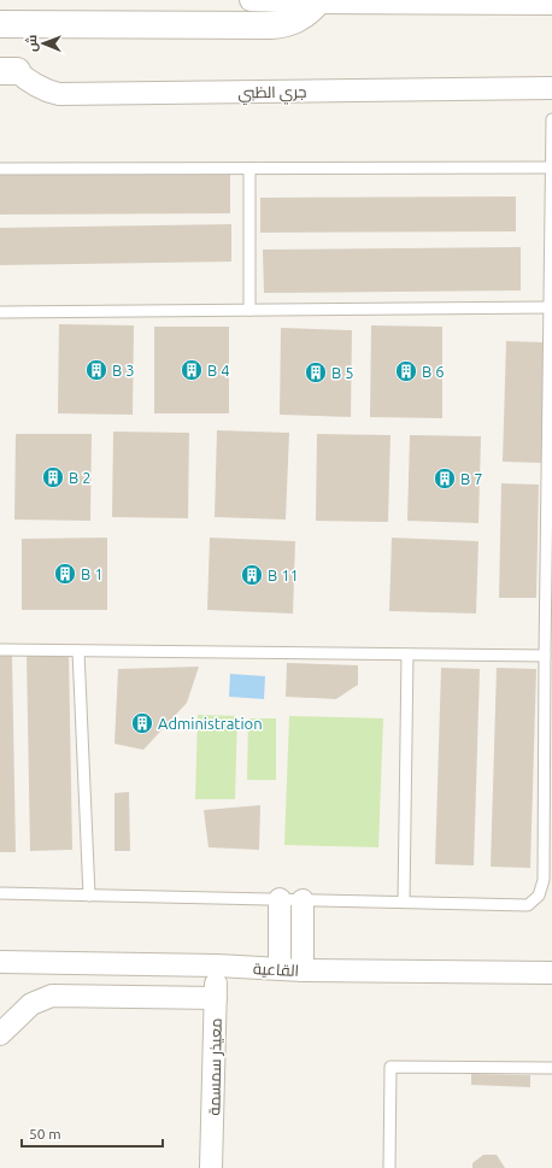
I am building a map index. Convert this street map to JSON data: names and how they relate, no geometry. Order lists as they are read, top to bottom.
{
  "streets": {
    "street": ["جري الظبي", "القاعية", "معيذر سمسمة"]
  },
  "crossings": [
    ["القاعية", "معيذر سمسمة"]
  ],
  "places": {
    "building": [
      "B 3",
      "B 4",
      "B 6",
      "B 5",
      "B 2",
      "B 7",
      "B 1",
      "B 11",
      "Administration"
    ]
  },
  "scale_bar": "50 m",
  "north": "left"
}
